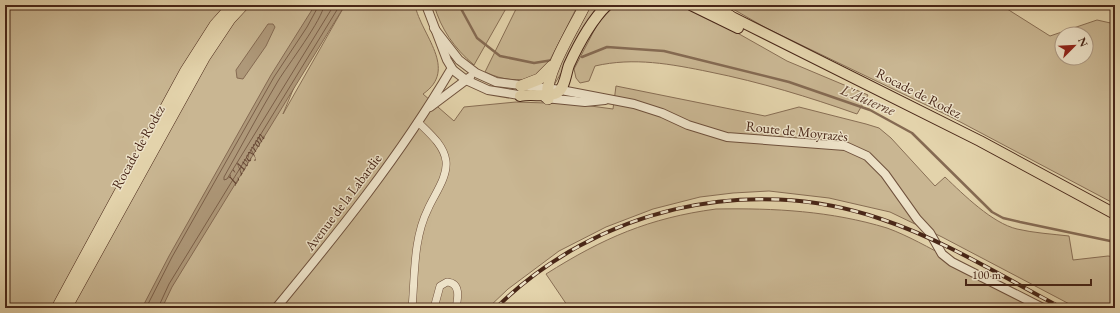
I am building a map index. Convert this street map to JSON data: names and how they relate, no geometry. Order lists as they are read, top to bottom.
{
  "streets": {
    "highway": ["Rocade de Rodez"],
    "street": ["Route de Moyrazès", "Avenue de la Labardie"]
  },
  "water": ["L'Auterne", "L'Aveyron"],
  "scale_bar": "100 m",
  "north": "top right"
}
